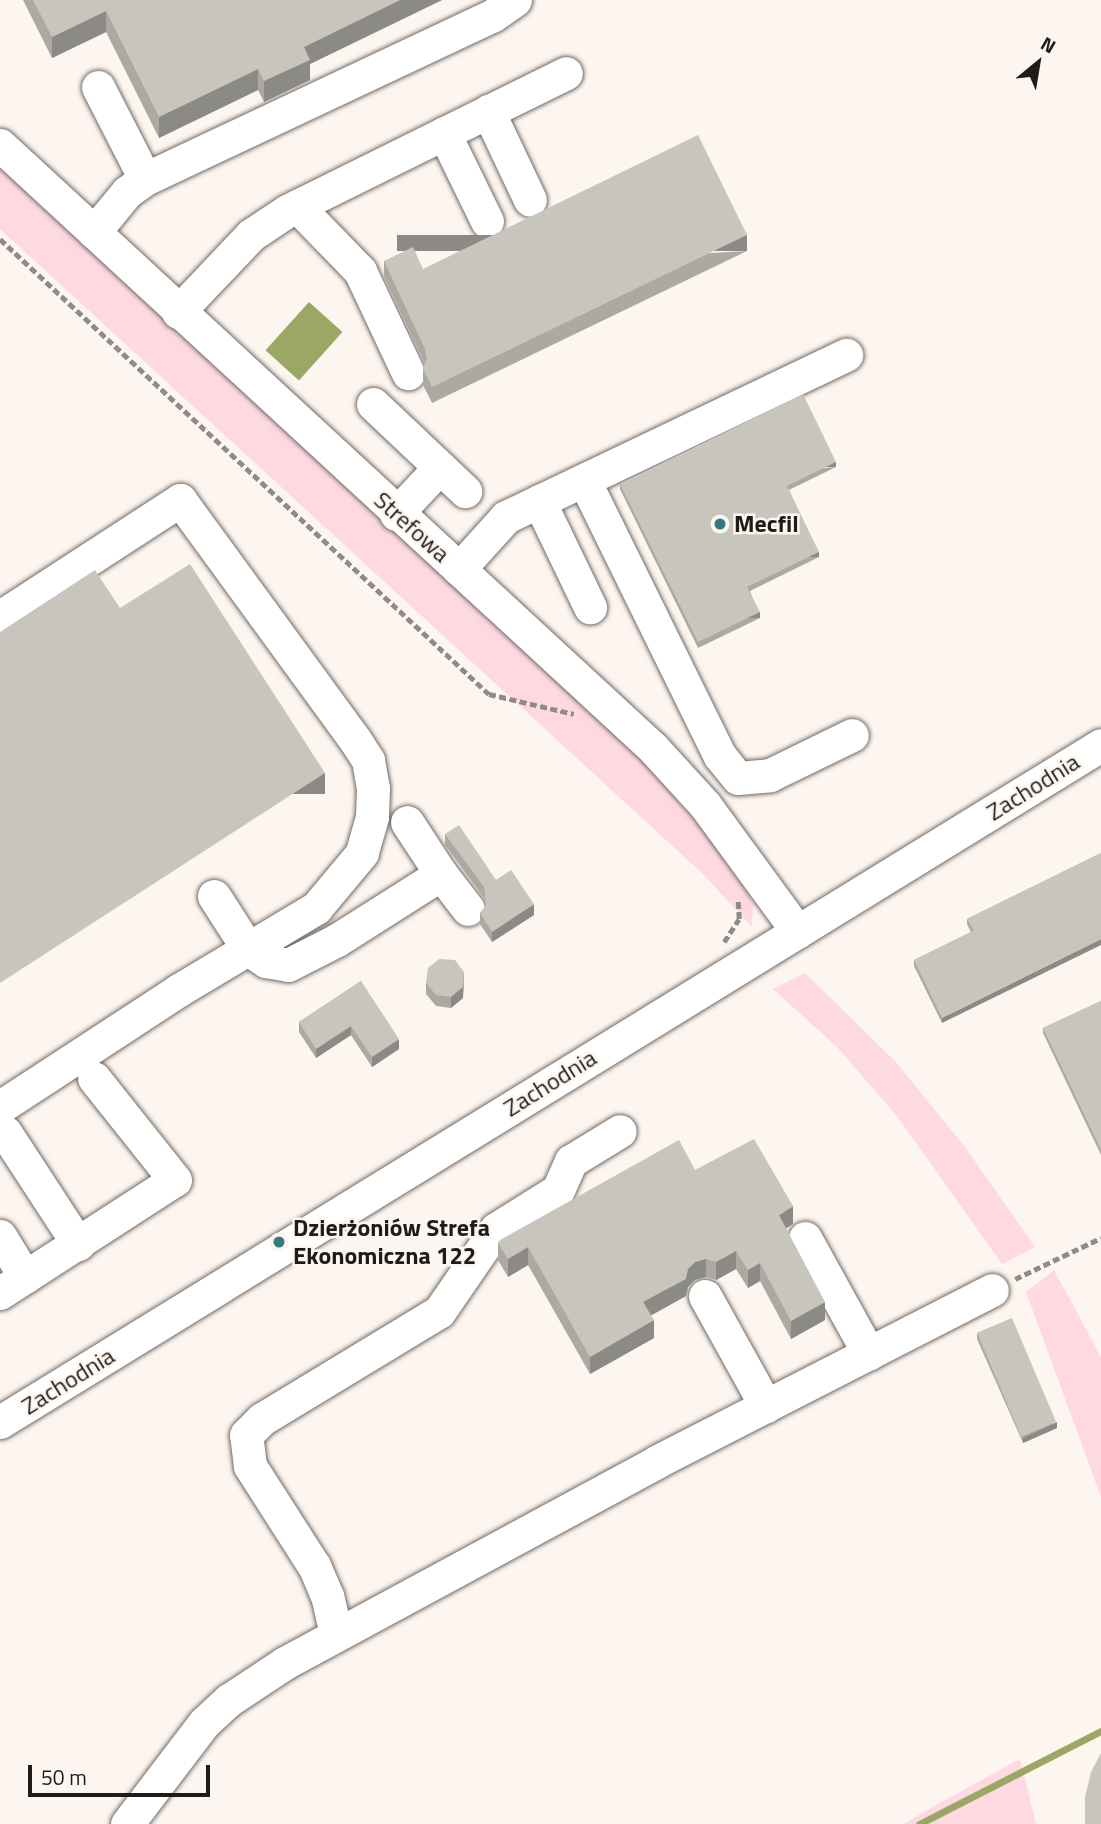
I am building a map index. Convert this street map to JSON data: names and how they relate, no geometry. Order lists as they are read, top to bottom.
{
  "streets": {
    "street": ["Strefowa", "Zachodnia"]
  },
  "crossings": [
    ["Strefowa", "Zachodnia"]
  ],
  "places": ["Mecfil", "Dzierżoniów Strefa Ekonomiczna 122"],
  "scale_bar": "50 m",
  "north": "top right"
}
